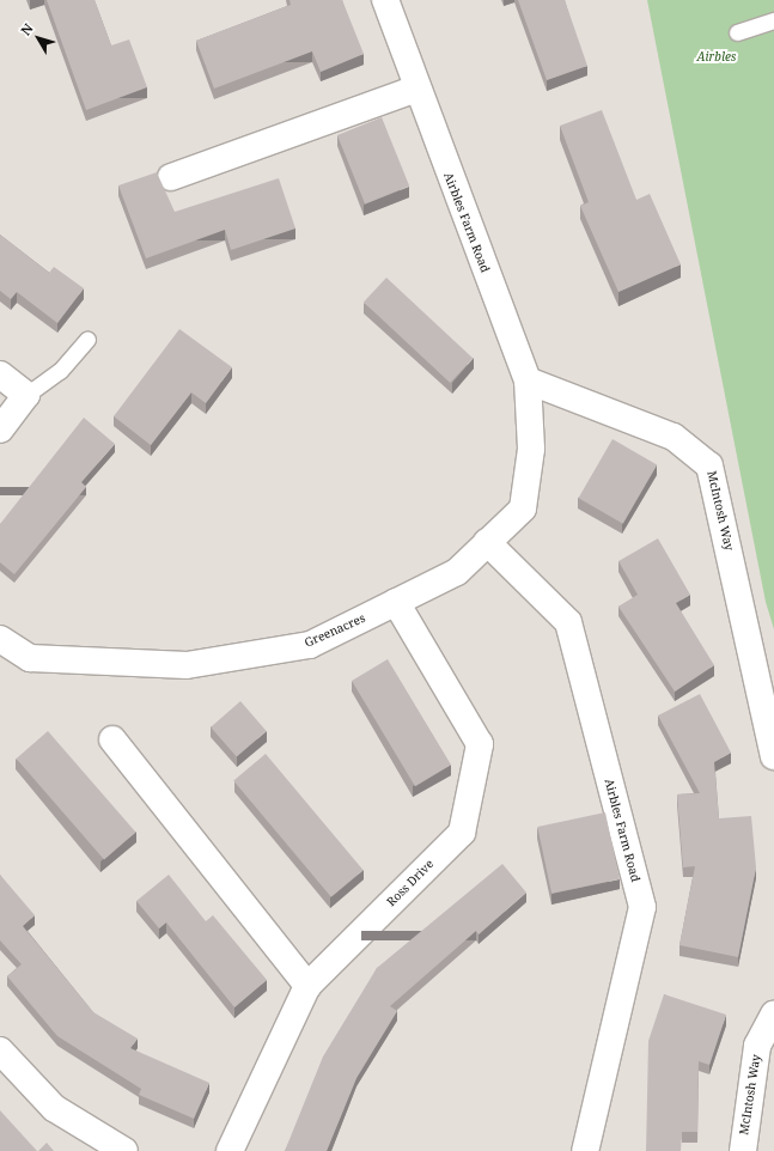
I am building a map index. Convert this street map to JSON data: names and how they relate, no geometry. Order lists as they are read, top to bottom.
{
  "streets": {
    "street": [
      "Airbles Farm Road",
      "McIntosh Way",
      "Greenacres",
      "Ross Drive"
    ]
  },
  "crossings": [
    ["Airbles Farm Road", "McIntosh Way"],
    ["Airbles Farm Road", "Greenacres"],
    ["Greenacres", "Ross Drive"]
  ],
  "parks": ["Airbles"],
  "north": "top left"
}
